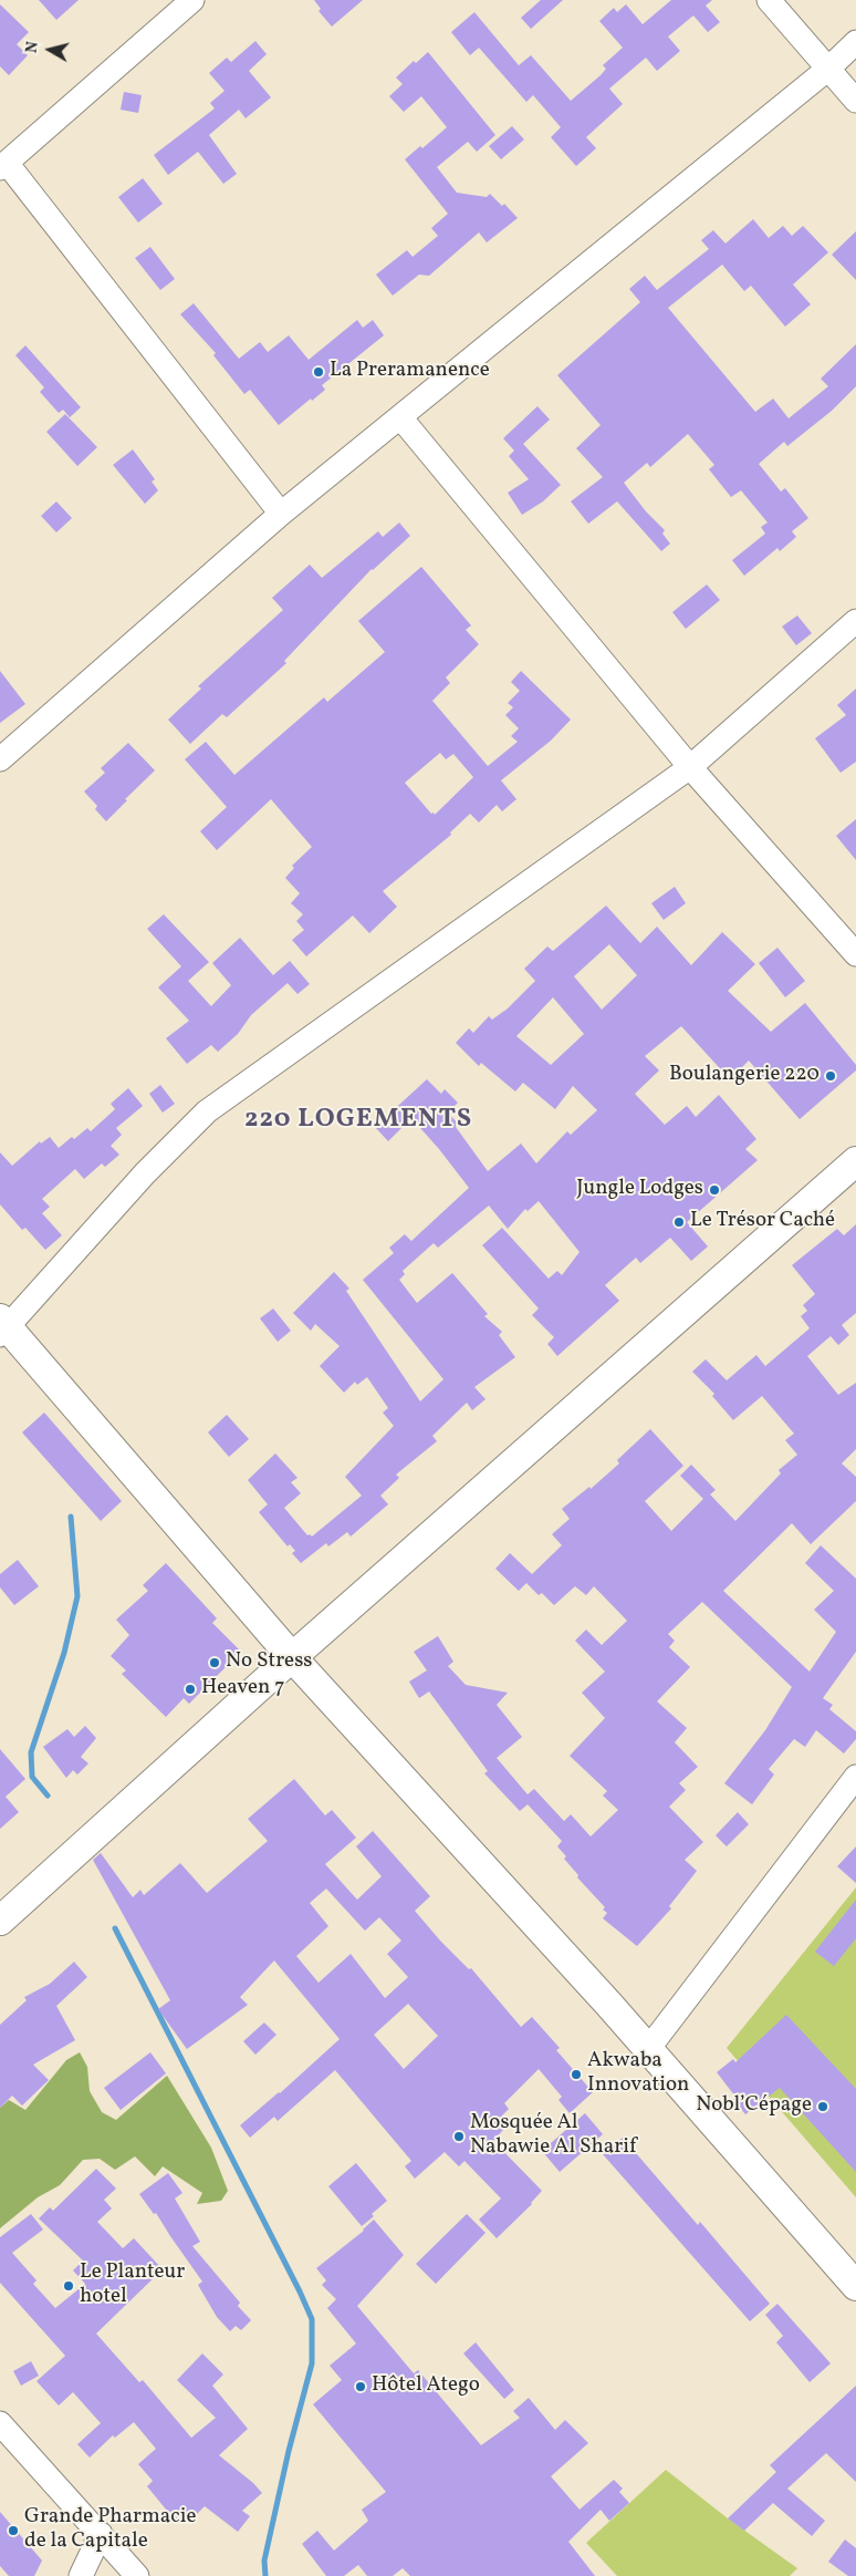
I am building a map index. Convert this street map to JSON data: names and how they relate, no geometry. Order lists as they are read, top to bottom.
{
  "districts": ["220 LOGEMENTS"],
  "places": [
    "La Preramanence",
    "Boulangerie 220",
    "Jungle Lodges",
    "Le Trésor Caché",
    "No Stress",
    "Heaven 7",
    "Akwaba Innovation",
    "Nobl’Cépage",
    "Mosquée Al Nabawie Al Sharif",
    "Le Planteur hotel",
    "Hôtel Atego",
    "Grande Pharmacie de la Capitale"
  ],
  "north": "left"
}
